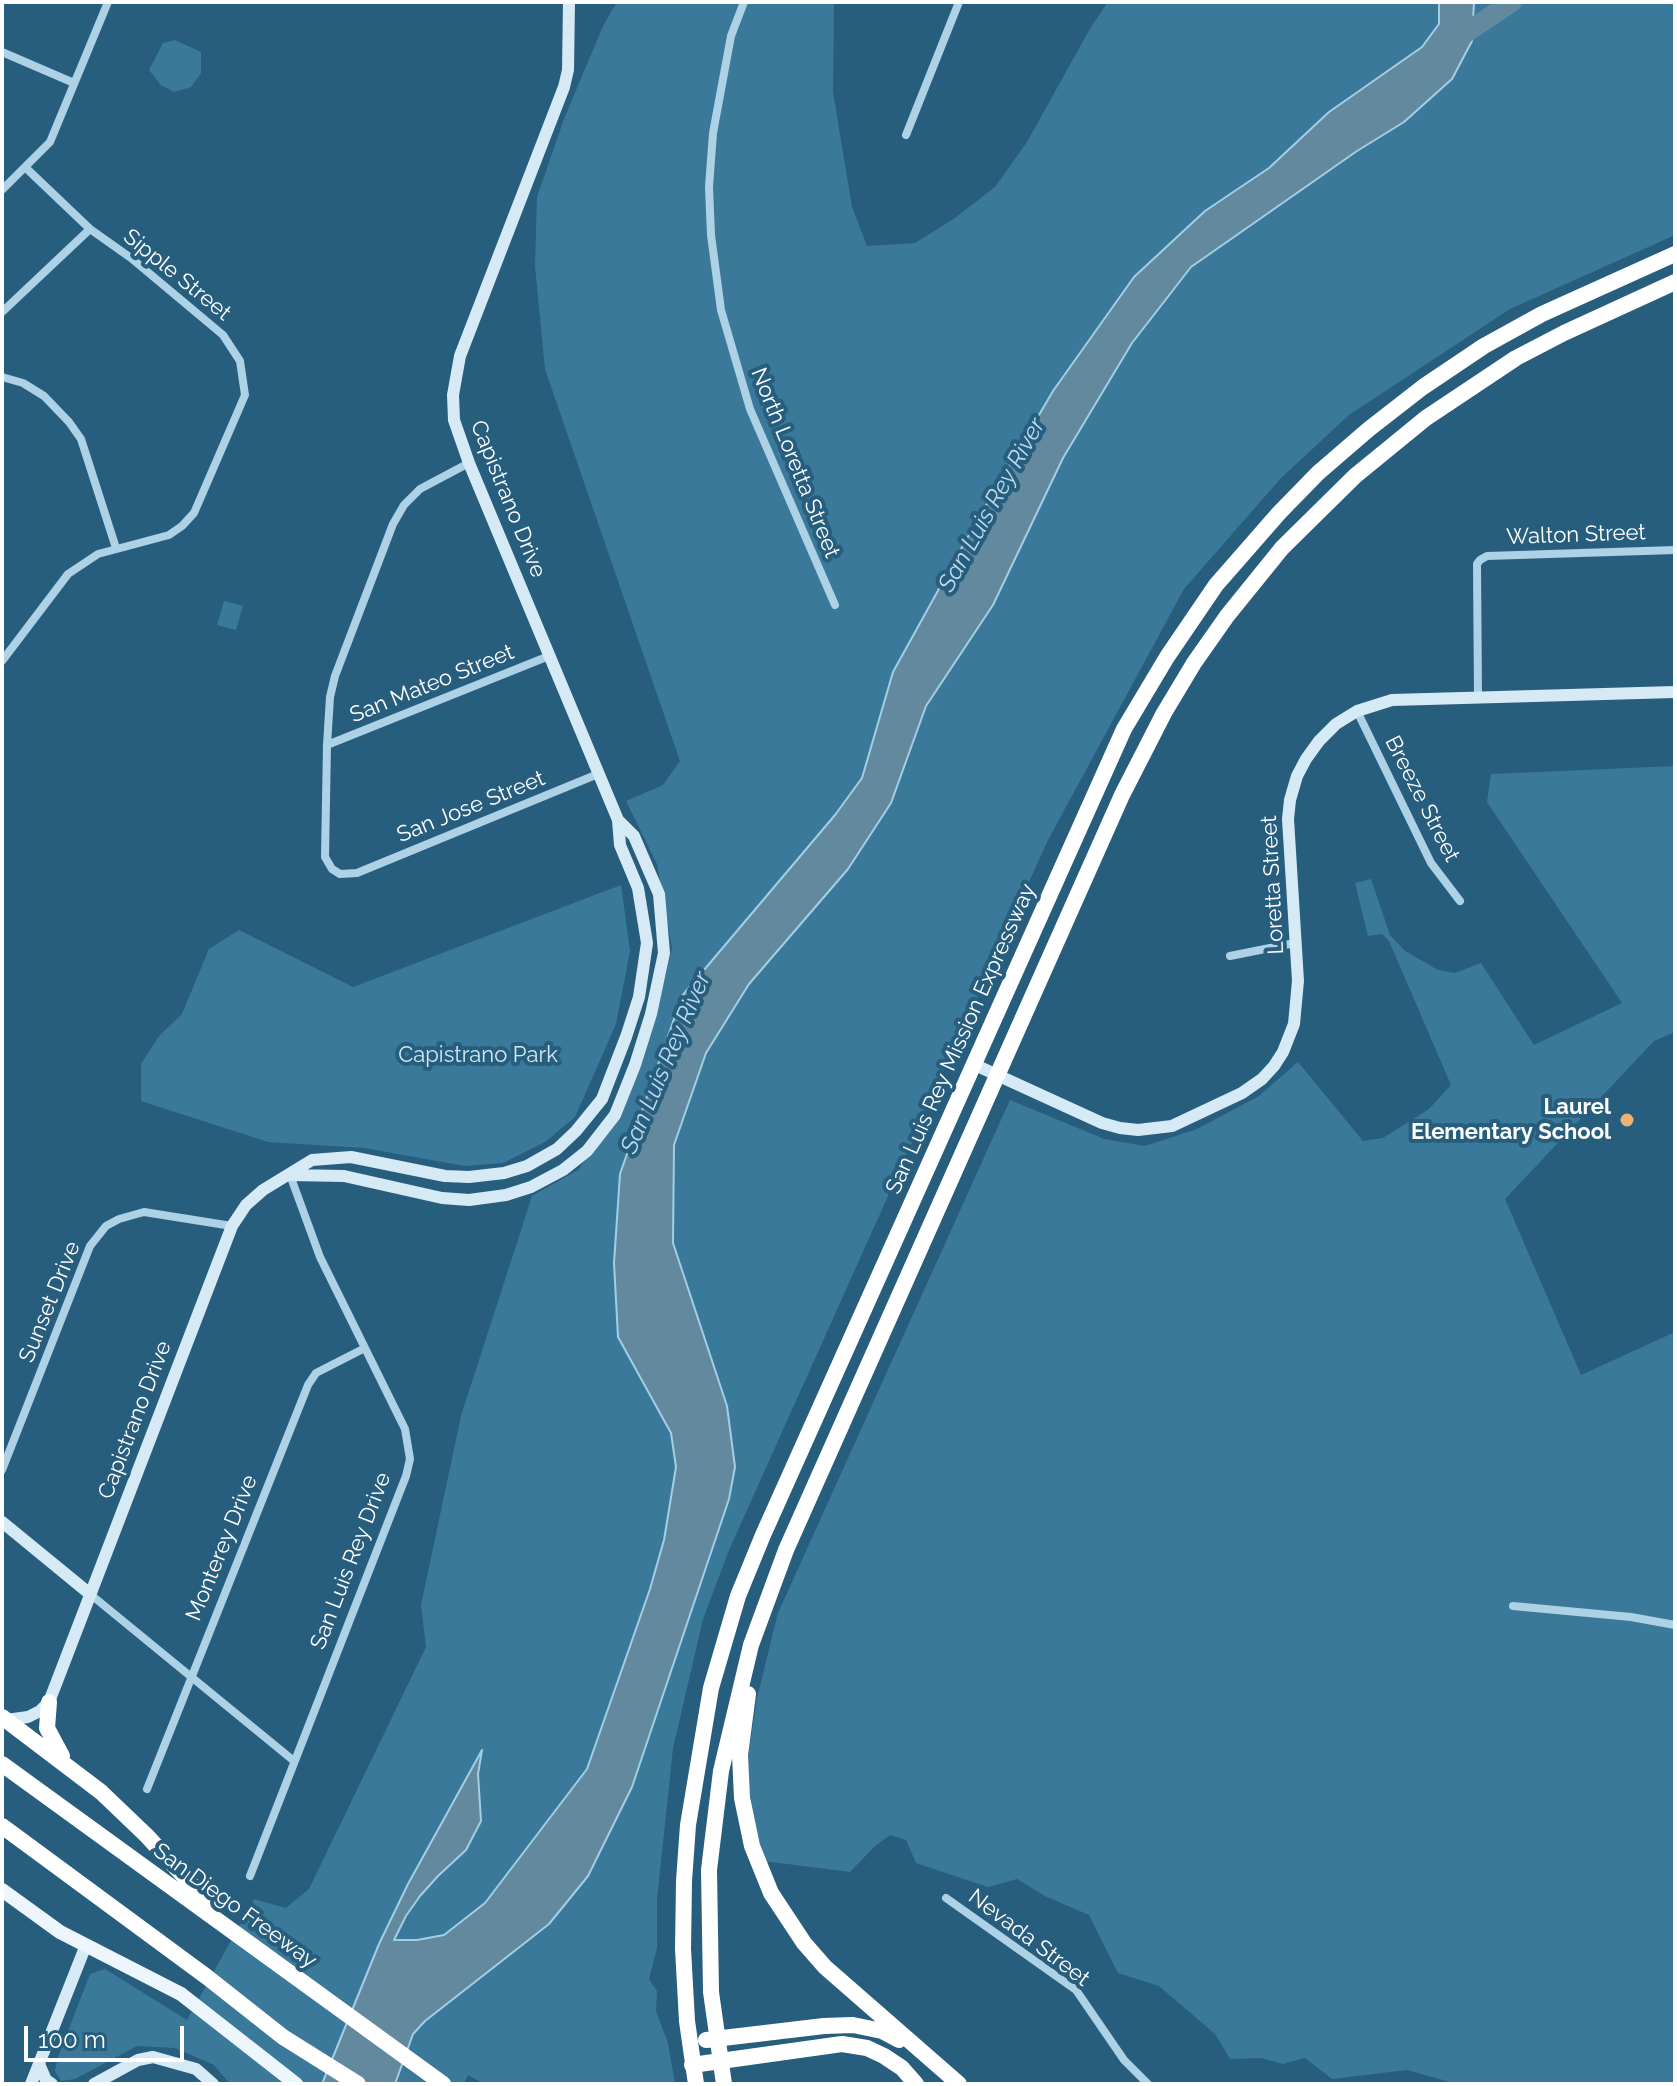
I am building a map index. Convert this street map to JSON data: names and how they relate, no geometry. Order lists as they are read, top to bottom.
{
  "streets": {
    "highway": ["San Luis Rey Mission Expressway", "San Diego Freeway"],
    "street": [
      "Sipple Street",
      "North Loretta Street",
      "Capistrano Drive",
      "Walton Street",
      "San Mateo Street",
      "Breeze Street",
      "San Jose Street",
      "Loretta Street",
      "Sunset Drive",
      "Monterey Drive",
      "San Luis Rey Drive",
      "Nevada Street"
    ]
  },
  "crossings": [
    ["Capistrano Drive", "San Mateo Street"],
    ["Capistrano Drive", "San Jose Street"],
    ["Capistrano Drive", "Sunset Drive"],
    ["Capistrano Drive", "San Luis Rey Drive"],
    ["Walton Street", "Loretta Street"],
    ["San Mateo Street", "San Jose Street"],
    ["Breeze Street", "Loretta Street"],
    ["Loretta Street", "San Luis Rey Mission Expressway"],
    ["Monterey Drive", "San Luis Rey Drive"]
  ],
  "water": ["San Luis Rey River"],
  "parks": ["Capistrano Park"],
  "places": ["Laurel Elementary School"],
  "scale_bar": "100 m"
}
